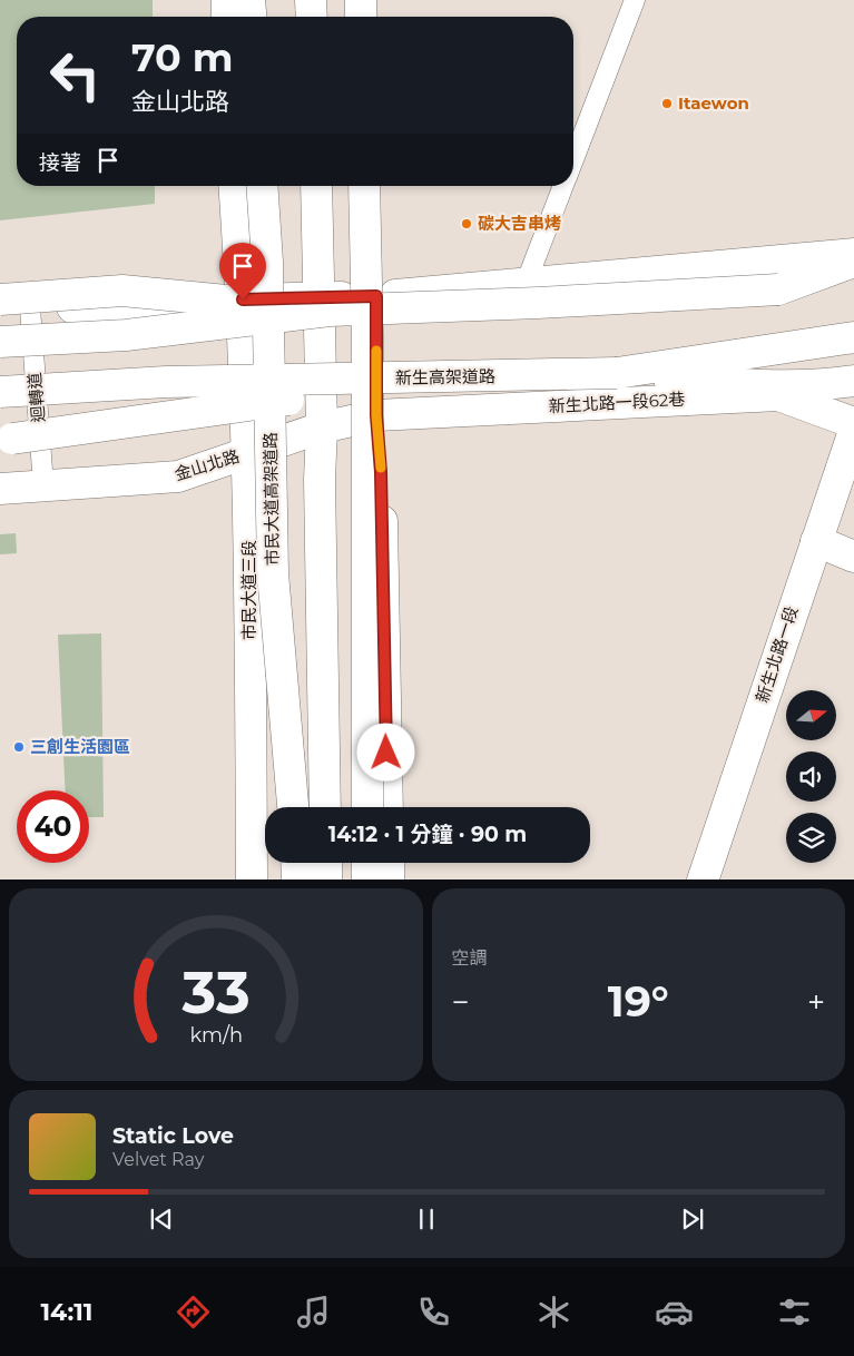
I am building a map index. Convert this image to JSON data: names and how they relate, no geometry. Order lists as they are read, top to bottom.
{
  "streets": {
    "main road": [
      "新生高架道路",
      "新生北路一段62巷",
      "金山北路",
      "市民大道高架道路",
      "市民大道三段",
      "新生北路一段"
    ],
    "lane": ["迴轉道"]
  },
  "crossings": [
    ["迴轉道", "金山北路"],
    ["新生北路一段62巷", "金山北路"],
    ["金山北路", "市民大道三段"]
  ],
  "places": ["Itaewon", "碳大吉串烤", "三創生活園區"],
  "north": "right",
  "page": {
    "turn": ["70 m", "金山北路"],
    "then": "接著",
    "limit": "40",
    "trip": "14:12 · 1 分鐘 · 90 m",
    "tile": "空調",
    "heat": ["−", "19°", "+"],
    "song": ["Static Love", "Velvet Ray"],
    "tabs": "14:11",
    "gauge": ["33", "km/h"]
  }
}
